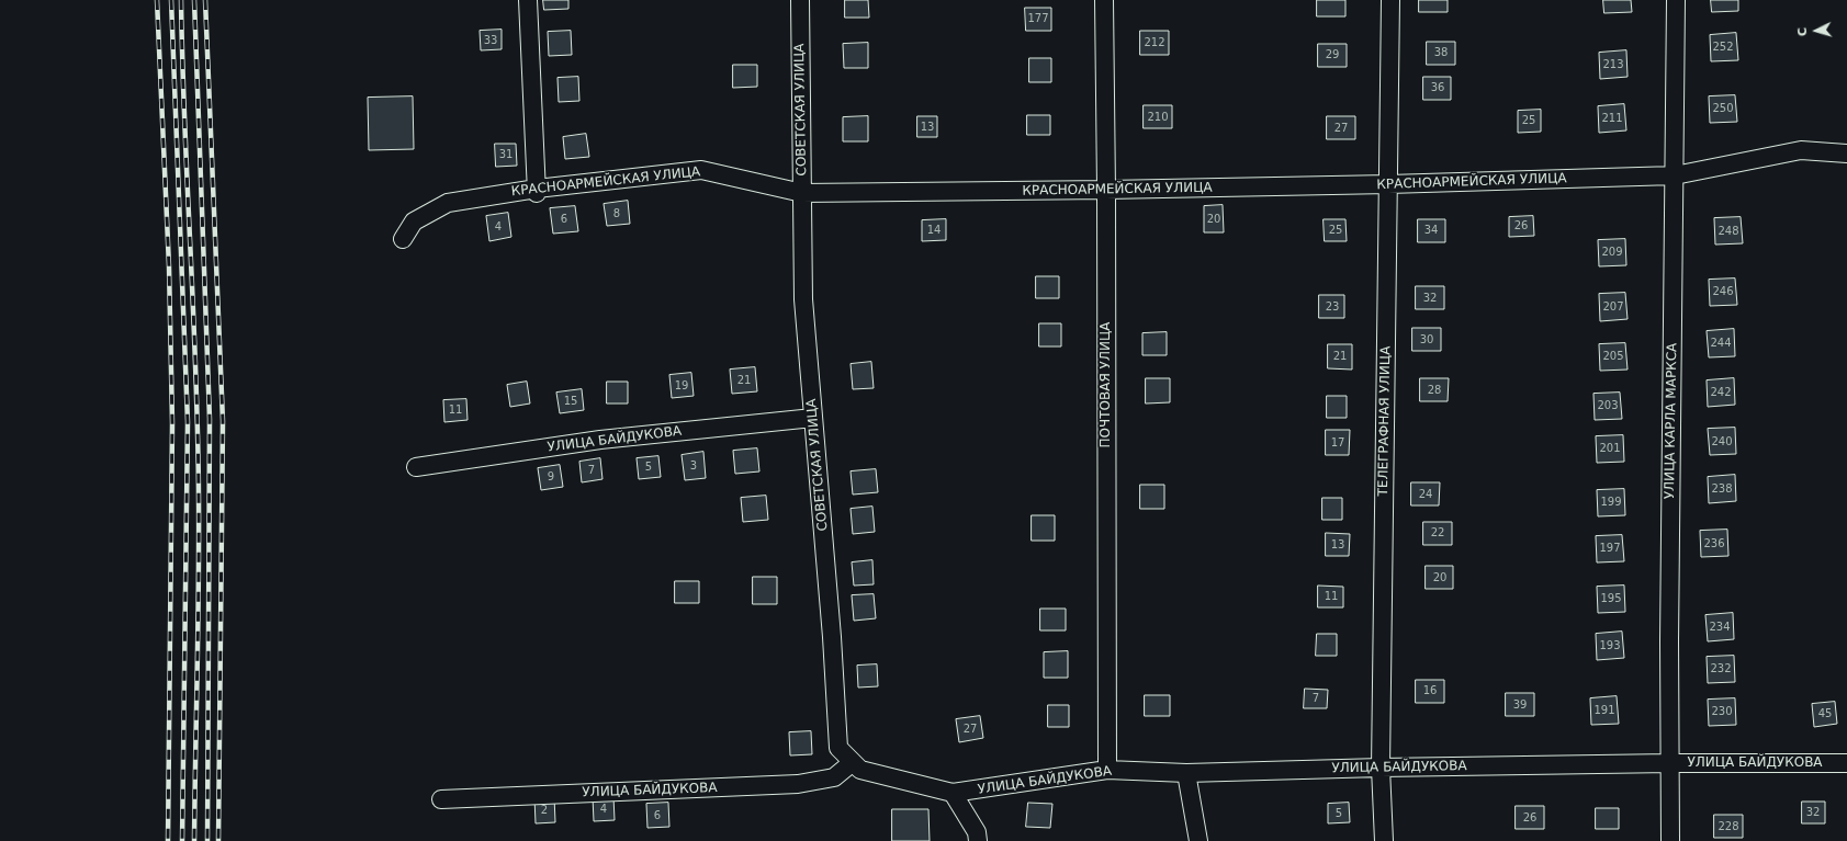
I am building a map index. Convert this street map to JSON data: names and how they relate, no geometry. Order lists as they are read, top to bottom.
{
  "streets": {
    "street": [
      "СОВЕТСКАЯ УЛИЦА",
      "КРАСНОАРМЕЙСКАЯ УЛИЦА",
      "ПОЧТОВАЯ УЛИЦА",
      "ТЕЛЕГРАФНАЯ УЛИЦА",
      "УЛИЦА КАРЛА МАРКСА",
      "УЛИЦА БАЙДУКОВА"
    ]
  },
  "crossings": [
    ["СОВЕТСКАЯ УЛИЦА", "КРАСНОАРМЕЙСКАЯ УЛИЦА"],
    ["СОВЕТСКАЯ УЛИЦА", "УЛИЦА БАЙДУКОВА"],
    ["КРАСНОАРМЕЙСКАЯ УЛИЦА", "ПОЧТОВАЯ УЛИЦА"],
    ["КРАСНОАРМЕЙСКАЯ УЛИЦА", "ТЕЛЕГРАФНАЯ УЛИЦА"],
    ["КРАСНОАРМЕЙСКАЯ УЛИЦА", "УЛИЦА КАРЛА МАРКСА"],
    ["ПОЧТОВАЯ УЛИЦА", "УЛИЦА БАЙДУКОВА"],
    ["ТЕЛЕГРАФНАЯ УЛИЦА", "УЛИЦА БАЙДУКОВА"],
    ["УЛИЦА КАРЛА МАРКСА", "УЛИЦА БАЙДУКОВА"]
  ],
  "house_numbers": [
    "177",
    "33",
    "212",
    "252",
    "38",
    "29",
    "213",
    "36",
    "250",
    "210",
    "211",
    "25",
    "13",
    "27",
    "31",
    "8",
    "6",
    "20",
    "26",
    "4",
    "14",
    "25",
    "34",
    "248",
    "209",
    "246",
    "32",
    "23",
    "207",
    "30",
    "244",
    "21",
    "205",
    "21",
    "19",
    "28",
    "242",
    "15",
    "203",
    "11",
    "240",
    "17",
    "201",
    "3",
    "5",
    "7",
    "9",
    "238",
    "24",
    "199",
    "22",
    "236",
    "13",
    "197",
    "20",
    "11",
    "195",
    "234",
    "193",
    "232",
    "16",
    "7",
    "39",
    "191",
    "230",
    "45",
    "27",
    "4",
    "2",
    "32",
    "5",
    "6",
    "26",
    "228"
  ],
  "north": "left"
}
